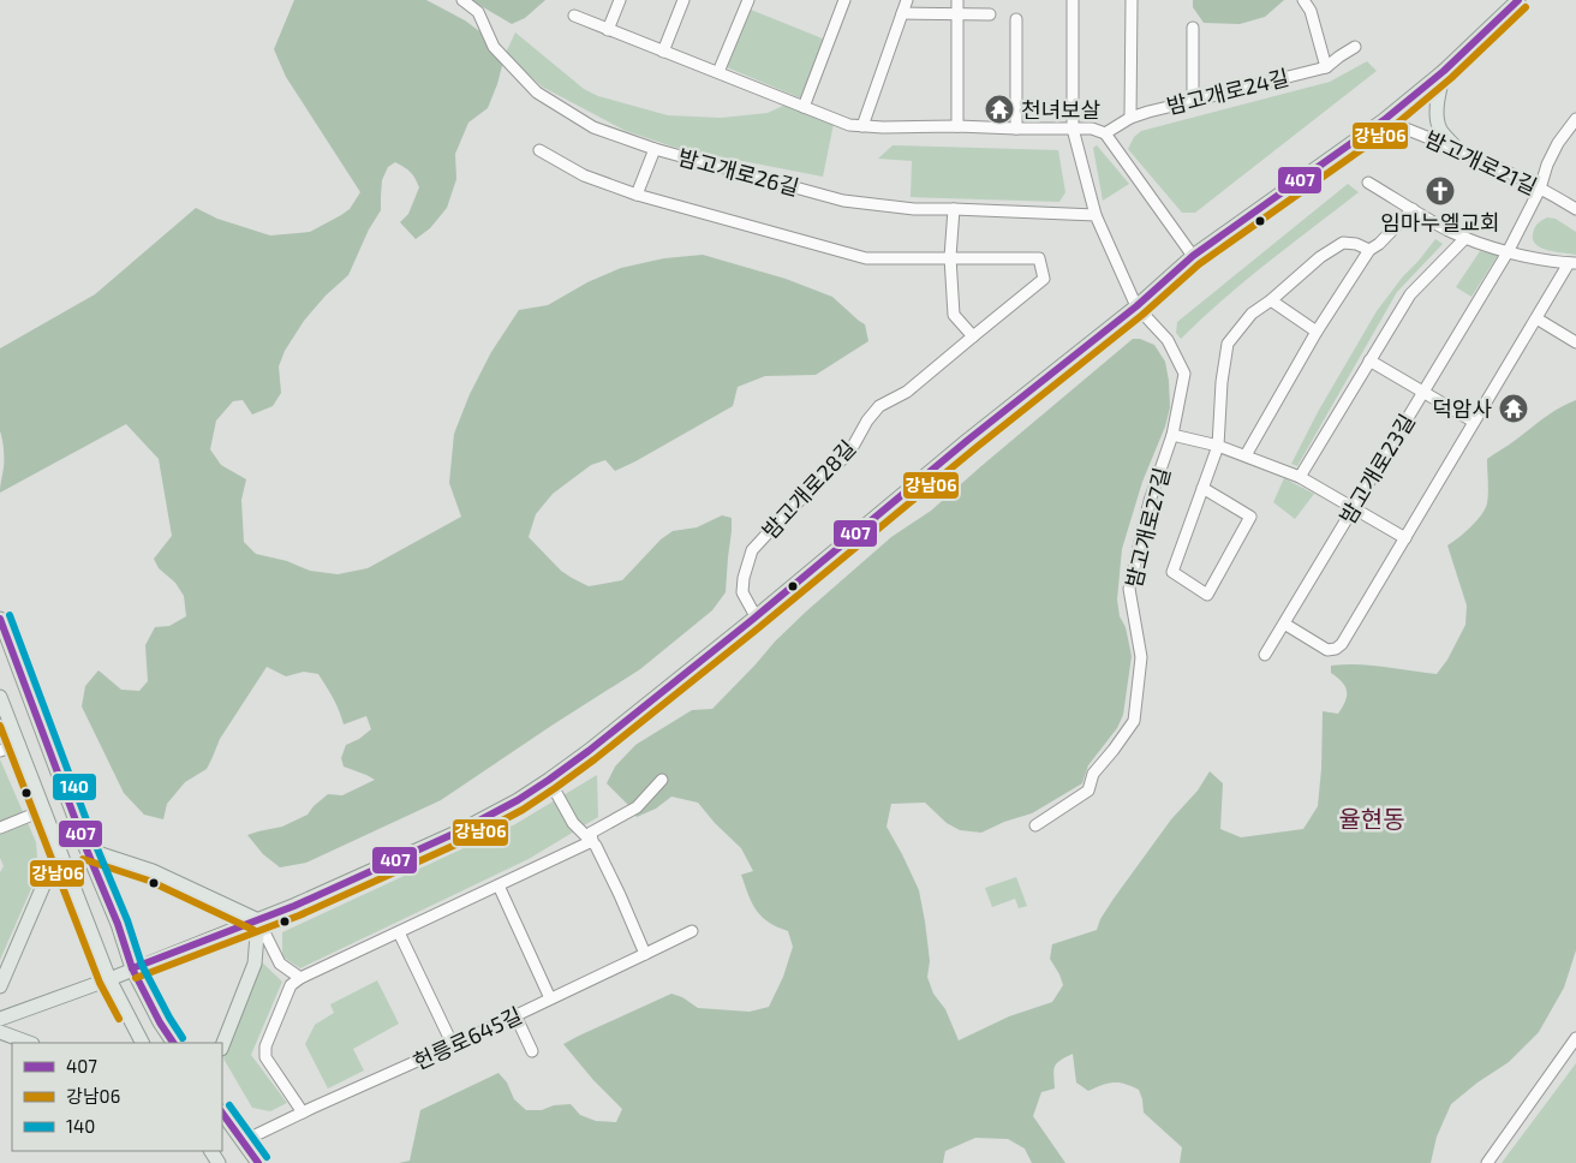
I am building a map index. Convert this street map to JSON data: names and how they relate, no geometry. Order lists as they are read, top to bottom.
{
  "streets": {
    "street": [
      "밤고개로24길",
      "밤고개로21길",
      "밤고개로26길",
      "밤고개로23길",
      "밤고개로28길",
      "밤고개로27길",
      "헌릉로645길"
    ]
  },
  "crossings": [
    ["밤고개로21길", "밤고개로23길"]
  ],
  "districts": ["율현동"],
  "places": {
    "temple": ["천녀보살", "덕암사"],
    "church": ["임마누엘교회"]
  },
  "lines": ["transit line 407", "transit line 강남06", "transit line 140"],
  "legend": ["407", "강남06", "140"]
}
